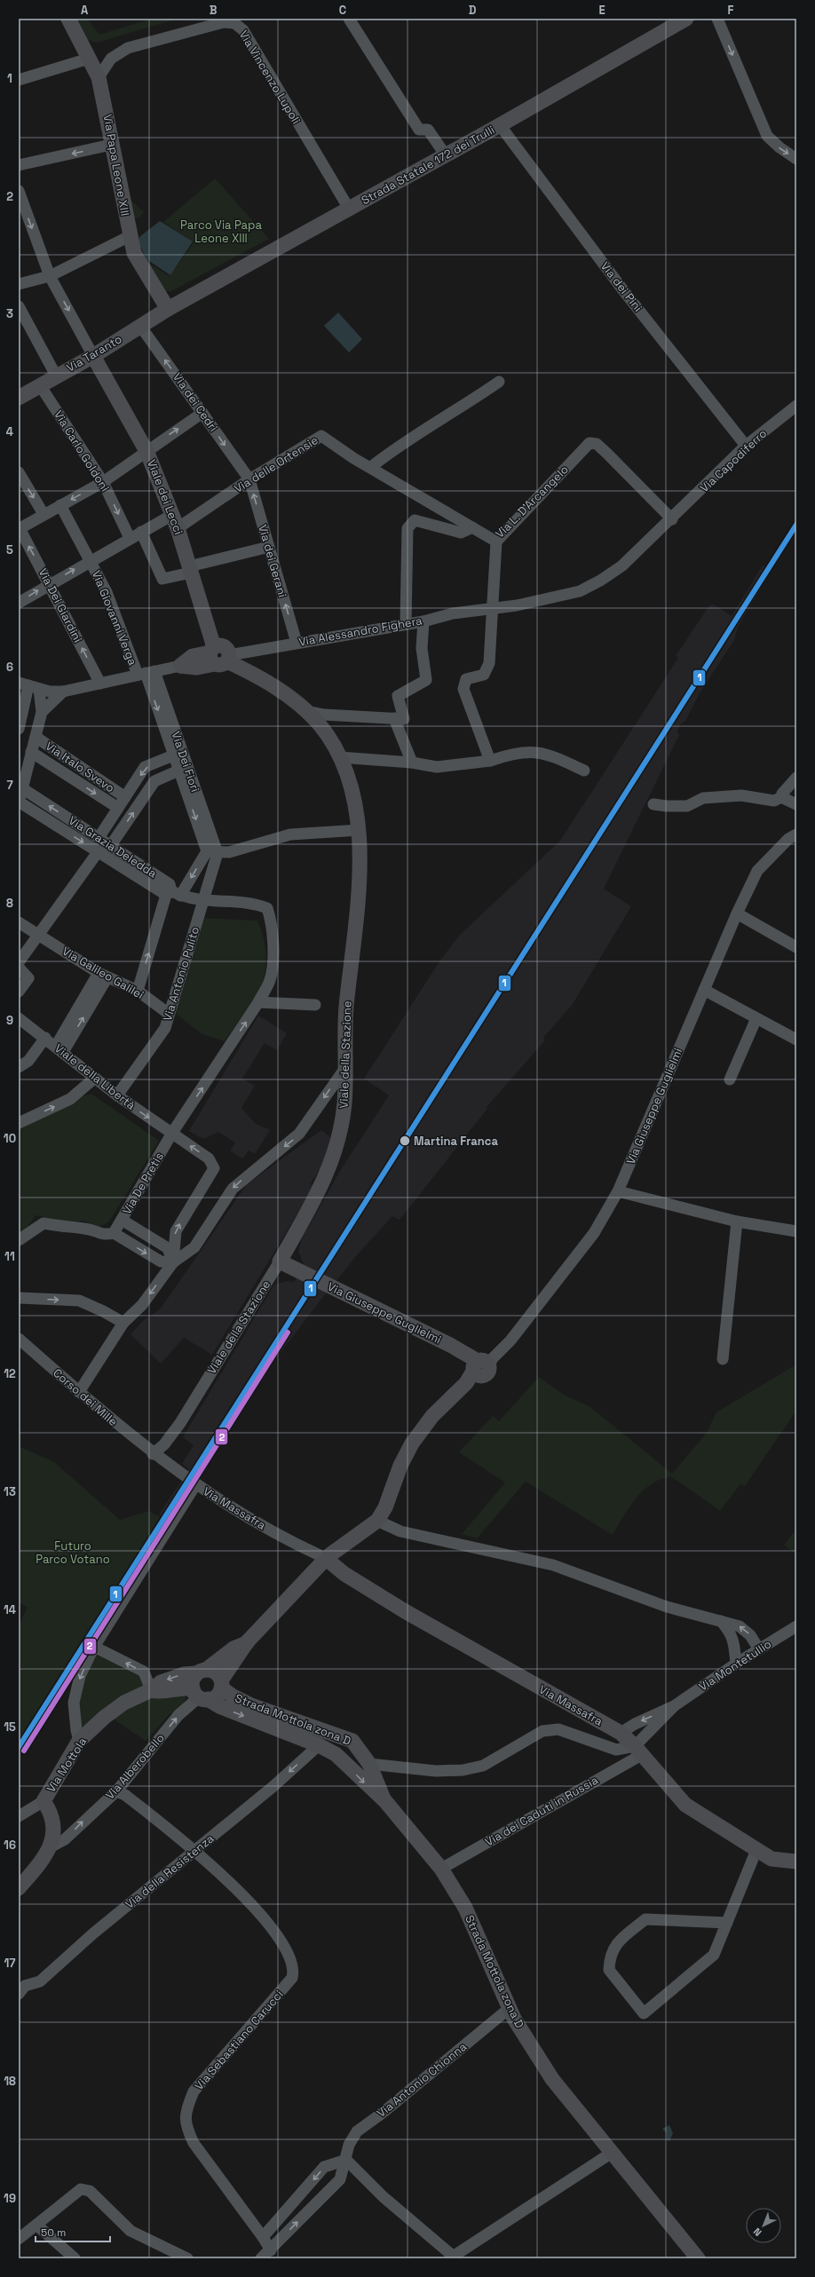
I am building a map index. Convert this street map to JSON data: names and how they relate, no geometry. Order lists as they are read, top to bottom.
{
  "streets": {
    "main road": [
      "Via Papa Leone XIII",
      "Strada Statale 172 dei Trulli",
      "Via Taranto",
      "Viale dei Lecci",
      "Viale della Stazione",
      "Via Giuseppe Guglielmi",
      "Via Massafra",
      "Strada Mottola zona D",
      "Via Mottola",
      "Via Alberobello"
    ],
    "street": [
      "Via Vincenzo Lupoli",
      "Via dei Pini",
      "Via dei Cedri",
      "Via Carlo Goldoni",
      "Via Capodiferro",
      "Via delle Ortensie",
      "Via L. D'Arcangelo",
      "Via dei Gerani",
      "Via Dei Giardini",
      "Via Giovanni Verga",
      "Via Alessandro Fighera",
      "Via Dei Fiori",
      "Via Italo Svevo",
      "Via Grazia Deledda",
      "Via Galileo Galilei",
      "Via Antonio Pulito",
      "Viale della Libertà",
      "Via De Pretis",
      "Corso dei Mille",
      "Via Montetullio",
      "Via dei Caduti in Russia",
      "Via della Resistenza",
      "Via Sebastiano Carucci",
      "Via Antonio Chionna"
    ]
  },
  "crossings": [
    ["Via Vincenzo Lupoli", "Via Papa Leone XIII"],
    ["Via Vincenzo Lupoli", "Strada Statale 172 dei Trulli"],
    ["Via Papa Leone XIII", "Strada Statale 172 dei Trulli"],
    ["Via Papa Leone XIII", "Via Taranto"],
    ["Strada Statale 172 dei Trulli", "Via dei Pini"],
    ["Strada Statale 172 dei Trulli", "Via Taranto"],
    ["Via dei Pini", "Via Capodiferro"],
    ["Via Taranto", "Via dei Cedri"],
    ["Via Taranto", "Via Carlo Goldoni"],
    ["Via Taranto", "Viale dei Lecci"],
    ["Via dei Cedri", "Via delle Ortensie"],
    ["Via dei Cedri", "Via dei Gerani"],
    ["Via Carlo Goldoni", "Via delle Ortensie"],
    ["Via Capodiferro", "Via L. D'Arcangelo"],
    ["Via Capodiferro", "Via Alessandro Fighera"],
    ["Via delle Ortensie", "Viale dei Lecci"],
    ["Via delle Ortensie", "Via L. D'Arcangelo"],
    ["Via delle Ortensie", "Via dei Gerani"],
    ["Via delle Ortensie", "Via Dei Giardini"],
    ["Via delle Ortensie", "Via Giovanni Verga"],
    ["Viale dei Lecci", "Via Alessandro Fighera"],
    ["Viale dei Lecci", "Viale della Stazione"],
    ["Via L. D'Arcangelo", "Via Alessandro Fighera"],
    ["Via dei Gerani", "Via Alessandro Fighera"],
    ["Via Giovanni Verga", "Via Dei Fiori"],
    ["Via Alessandro Fighera", "Viale della Stazione"],
    ["Via Grazia Deledda", "Via Antonio Pulito"],
    ["Via Grazia Deledda", "Via De Pretis"],
    ["Via Galileo Galilei", "Via Antonio Pulito"],
    ["Via Antonio Pulito", "Viale della Libertà"],
    ["Viale della Stazione", "Via Giuseppe Guglielmi"],
    ["Viale della Stazione", "Corso dei Mille"],
    ["Viale della Stazione", "Via Massafra"],
    ["Viale della Libertà", "Via De Pretis"],
    ["Corso dei Mille", "Via Massafra"],
    ["Via Massafra", "Via Montetullio"],
    ["Via Massafra", "Via dei Caduti in Russia"],
    ["Via Montetullio", "Via dei Caduti in Russia"],
    ["Strada Mottola zona D", "Via Mottola"],
    ["Strada Mottola zona D", "Via Alberobello"],
    ["Strada Mottola zona D", "Via dei Caduti in Russia"],
    ["Strada Mottola zona D", "Via della Resistenza"],
    ["Strada Mottola zona D", "Via Antonio Chionna"],
    ["Via Mottola", "Via Alberobello"],
    ["Via Alberobello", "Via Sebastiano Carucci"],
    ["Via della Resistenza", "Via Sebastiano Carucci"],
    ["Via Sebastiano Carucci", "Via Antonio Chionna"]
  ],
  "one_way": [
    "Via dei Gerani",
    "Via Dei Giardini",
    "Via Alberobello",
    "Via della Resistenza"
  ],
  "parks": ["Parco Via Papa Leone XIII", "Futuro Parco Votano"],
  "places": ["Martina Franca"],
  "lines": ["transit line 1", "transit line 2"],
  "scale_bar": "50 m",
  "north": "bottom left",
  "grid": {
    "columns": [
      "A",
      "B",
      "C",
      "D",
      "E",
      "F"
    ],
    "rows": [
      "1",
      "2",
      "3",
      "4",
      "5",
      "6",
      "7",
      "8",
      "9",
      "10",
      "11",
      "12",
      "13",
      "14",
      "15",
      "16",
      "17",
      "18",
      "19"
    ]
  }
}
